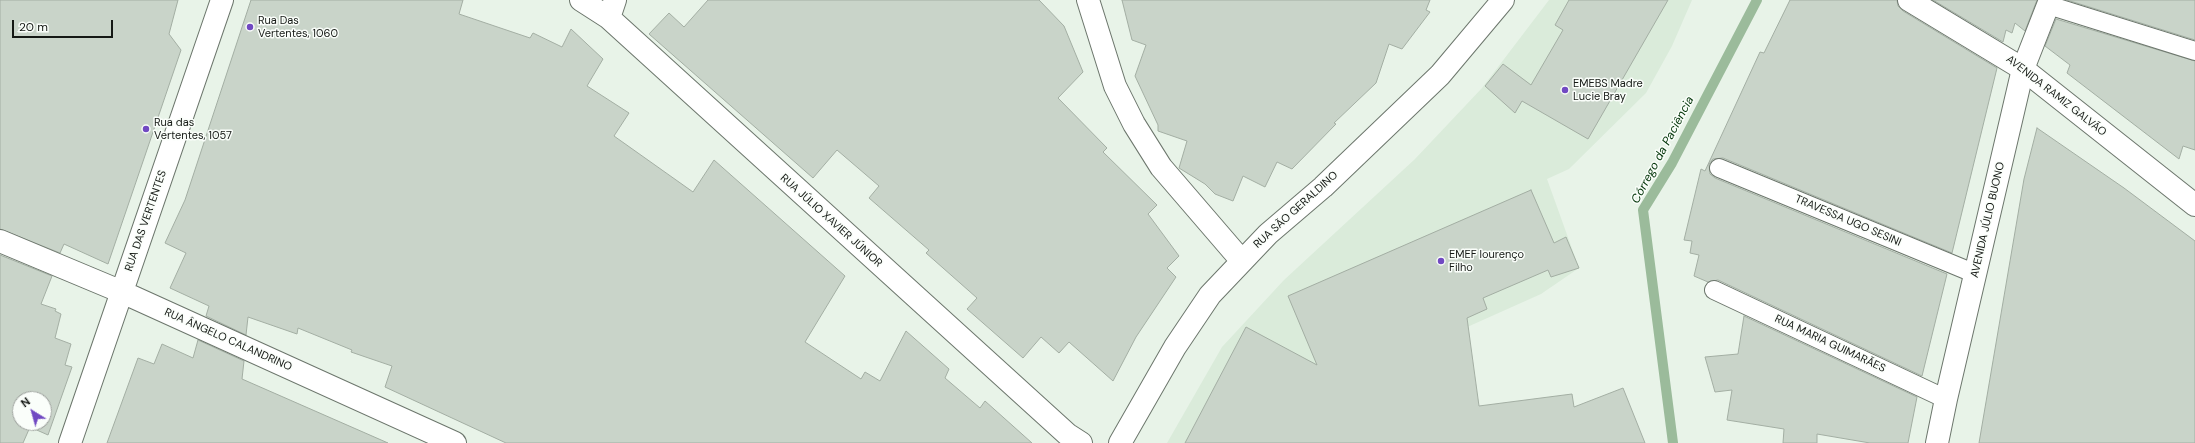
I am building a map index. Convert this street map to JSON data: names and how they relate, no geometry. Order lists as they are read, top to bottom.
{
  "streets": {
    "street": [
      "AVENIDA RAMIZ GALVÃO",
      "RUA SÃO GERALDINO",
      "AVENIDA JÚLIO BUONO",
      "RUA DAS VERTENTES",
      "RUA JÚLIO XAVIER JÚNIOR",
      "RUA ÂNGELO CALANDRINO"
    ],
    "lane": ["TRAVESSA UGO SESINI", "RUA MARIA GUIMARÃES"]
  },
  "crossings": [
    ["AVENIDA RAMIZ GALVÃO", "AVENIDA JÚLIO BUONO"],
    ["AVENIDA JÚLIO BUONO", "TRAVESSA UGO SESINI"],
    ["AVENIDA JÚLIO BUONO", "RUA MARIA GUIMARÃES"],
    ["RUA DAS VERTENTES", "RUA ÂNGELO CALANDRINO"]
  ],
  "water": ["Córrego da Paciência"],
  "places": [
    "Rua Das Vertentes, 1060",
    "EMEBS Madre Lucie Bray",
    "Rua das Vertentes, 1057",
    "EMEF lourenço Filho"
  ],
  "scale_bar": "20 m",
  "north": "top left"
}
